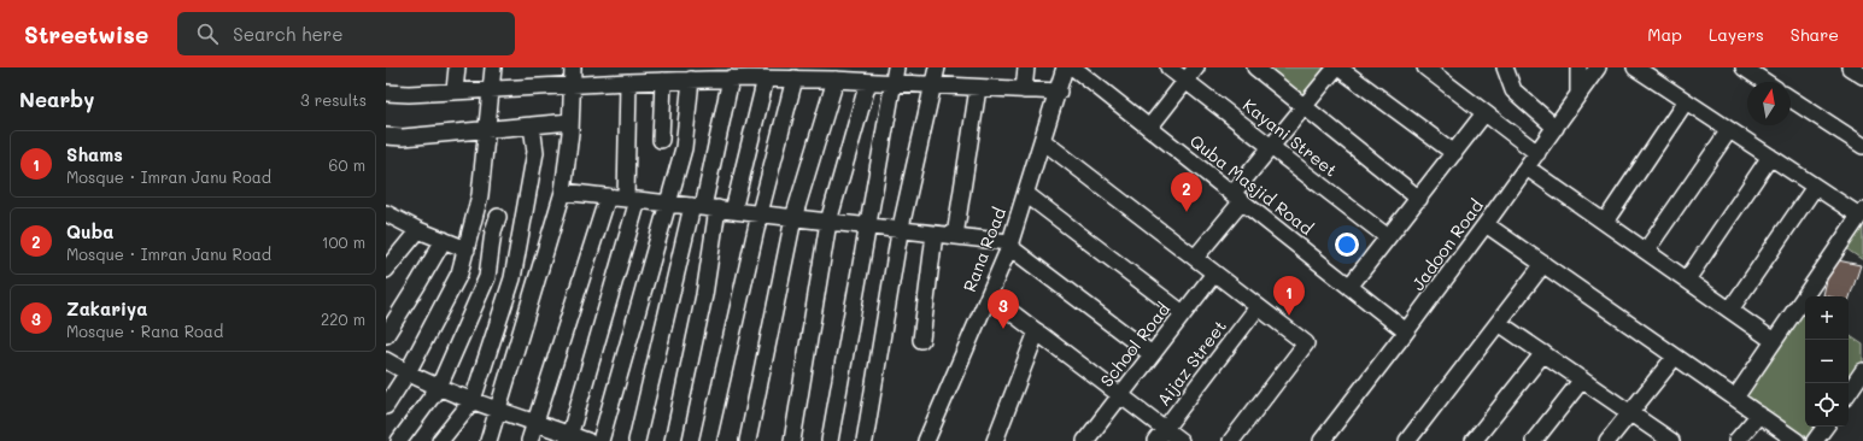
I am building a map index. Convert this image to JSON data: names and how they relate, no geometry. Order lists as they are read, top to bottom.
{
  "streets": {
    "street": [
      "Kayani Street",
      "Quba Masjid Road",
      "Jadoon Road",
      "Rana Road",
      "School Road",
      "Aijaz Street"
    ]
  },
  "crossings": [
    ["Quba Masjid Road", "Jadoon Road"]
  ],
  "north": "top",
  "page": {
    "header": "Streetwise",
    "search": "Search here",
    "nav": ["Map", "Layers", "Share"],
    "heading": ["Nearby", "3 results"],
    "list": [
      {
        "mark": "1",
        "name": "Shams",
        "note": "Mosque · Imran Janu Road",
        "value": "60 m"
      },
      {
        "mark": "2",
        "name": "Quba",
        "note": "Mosque · Imran Janu Road",
        "value": "100 m"
      },
      {
        "mark": "3",
        "name": "Zakariya",
        "note": "Mosque · Rana Road",
        "value": "220 m"
      }
    ],
    "pins": ["2", "1", "3"],
    "map_buttons": ["+", "−"]
  }
}
